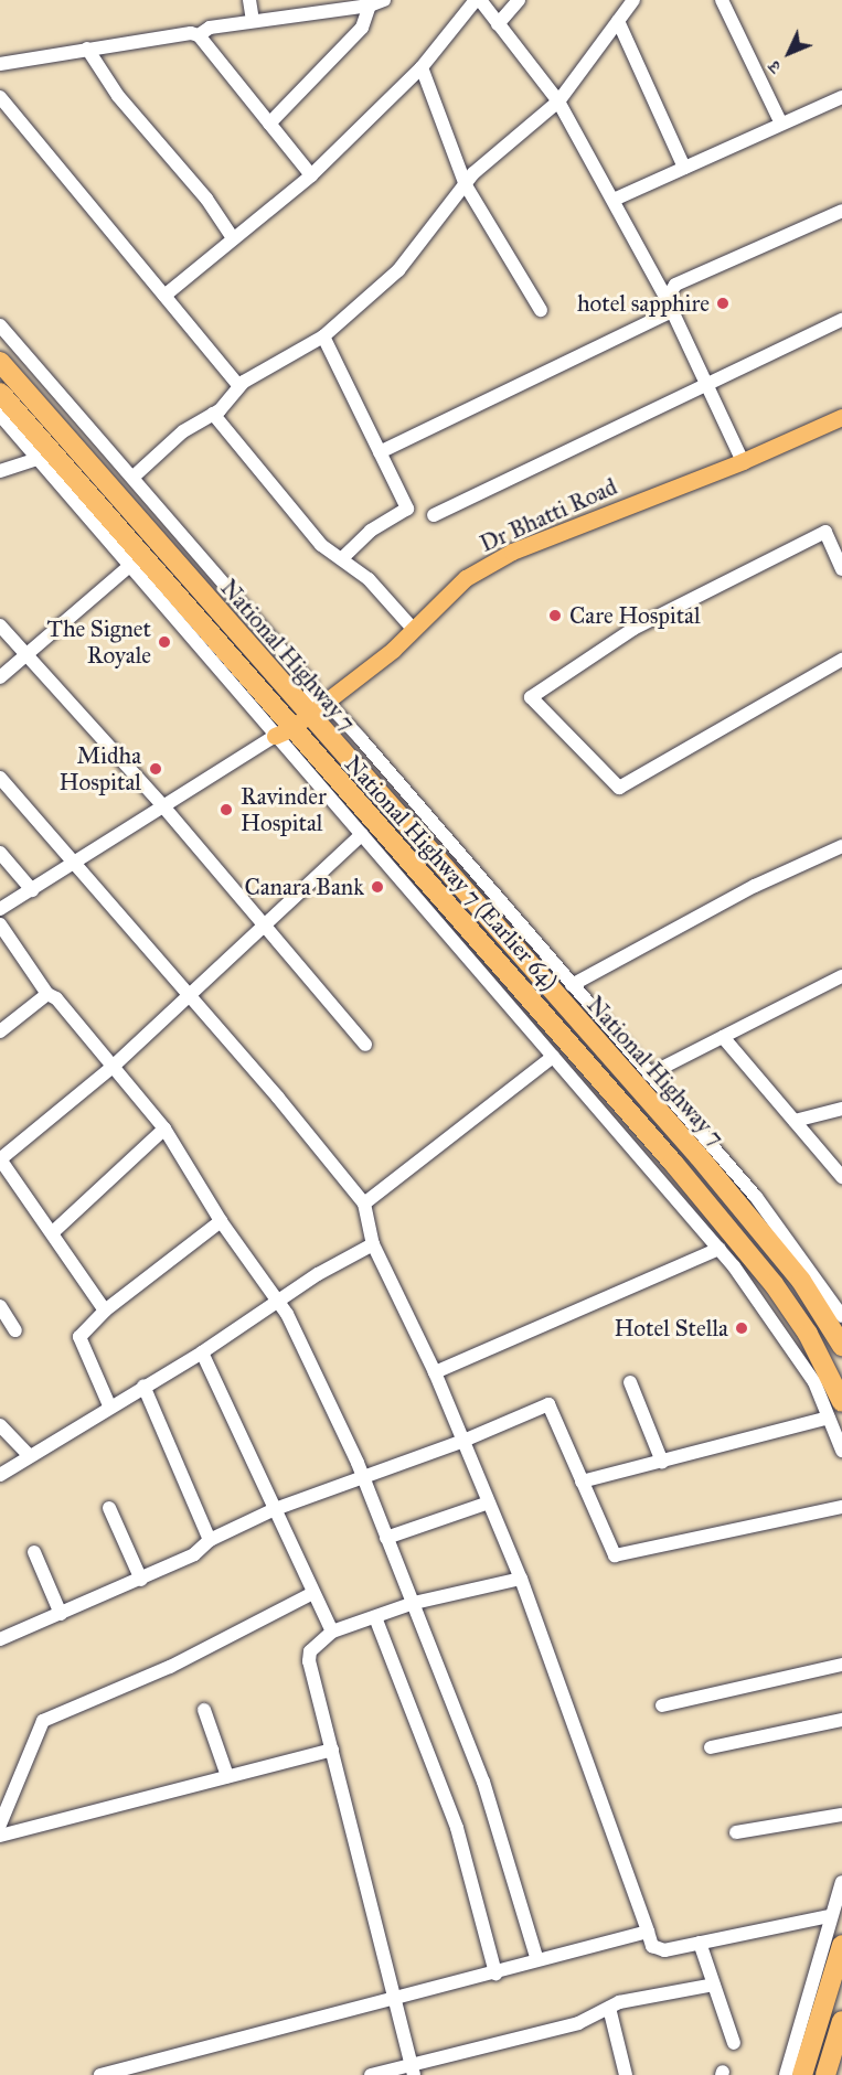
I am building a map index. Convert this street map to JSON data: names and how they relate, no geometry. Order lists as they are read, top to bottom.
{
  "streets": {
    "highway": ["National Highway 7", "National Highway 7 (Earlier 64)"],
    "main road": ["Dr Bhatti Road"]
  },
  "crossings": [
    ["Dr Bhatti Road", "National Highway 7"],
    ["Dr Bhatti Road", "National Highway 7 (Earlier 64)"]
  ],
  "places": [
    "hotel sapphire",
    "Care Hospital",
    "The Signet Royale",
    "Midha Hospital",
    "Ravinder Hospital",
    "Canara Bank",
    "Hotel Stella"
  ],
  "north": "bottom left"
}
